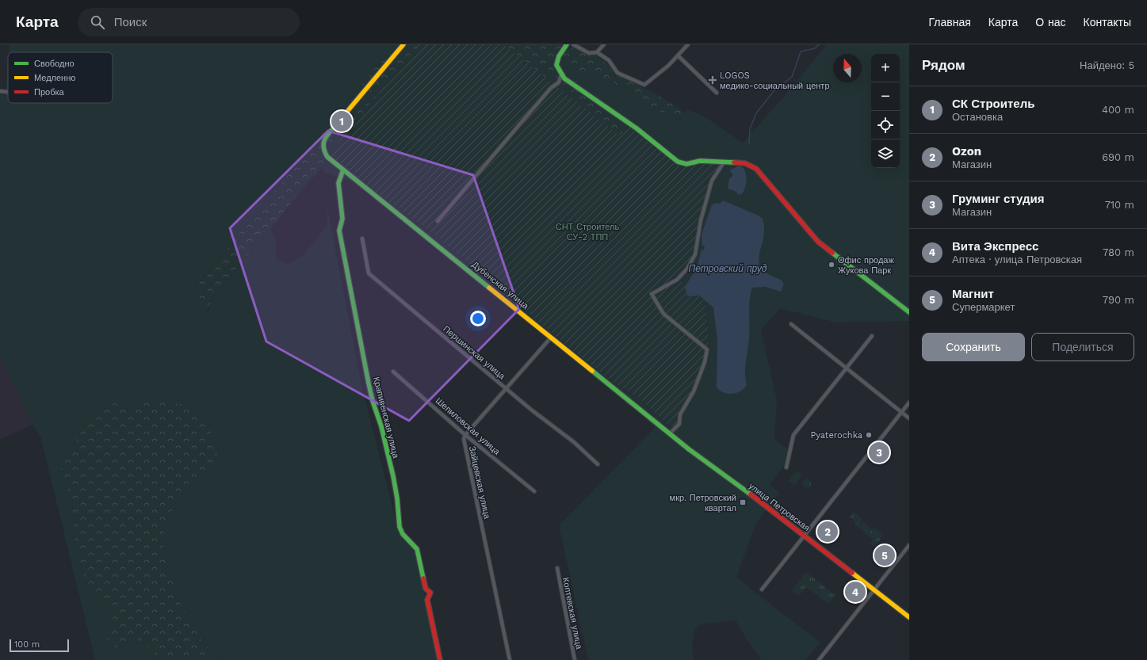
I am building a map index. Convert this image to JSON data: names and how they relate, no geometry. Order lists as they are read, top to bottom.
{
  "streets": {
    "street": [
      "Дубенская улица",
      "Першинская улица",
      "Крапивенская улица",
      "Шепиловская улица",
      "Зайцевская улица",
      "улица Петровская",
      "Коптевская улица"
    ]
  },
  "crossings": [
    ["Дубенская улица", "Крапивенская улица"],
    ["Дубенская улица", "Зайцевская улица"],
    ["Дубенская улица", "улица Петровская"],
    ["Першинская улица", "Зайцевская улица"],
    ["Шепиловская улица", "Зайцевская улица"]
  ],
  "water": ["Петровский пруд"],
  "parks": ["СНТ Строитель СУ-2 ТПП"],
  "places": {
    "health": ["LOGOS медико-социальный центр"],
    "other": ["Офис продаж Жукова Парк", "Pyaterochka"],
    "transit": ["мкр. Петровский квартал"]
  },
  "legend": ["Свободно", "Медленно", "Пробка"],
  "scale_bar": "100 m",
  "north": "top",
  "page": {
    "header": "Карта",
    "search": "Поиск",
    "nav": [
      "Главная",
      "Карта",
      "О нас",
      "Контакты"
    ],
    "heading": ["Рядом", "Найдено: 5"],
    "map_buttons": ["+", "−"],
    "list": [
      {
        "mark": "1",
        "name": "СК Строитель",
        "note": "Остановка",
        "value": "400 m"
      },
      {
        "mark": "2",
        "name": "Ozon",
        "note": "Магазин",
        "value": "690 m"
      },
      {
        "mark": "3",
        "name": "Груминг студия",
        "note": "Магазин",
        "value": "710 m"
      },
      {
        "mark": "4",
        "name": "Вита Экспресс",
        "note": "Аптека · улица Петровская",
        "value": "780 m"
      },
      {
        "mark": "5",
        "name": "Магнит",
        "note": "Супермаркет",
        "value": "790 m"
      }
    ],
    "pins": [
      "1",
      "3",
      "2",
      "5",
      "4"
    ],
    "buttons": ["Сохранить", "Поделиться"],
    "scale": "100 m"
  }
}
